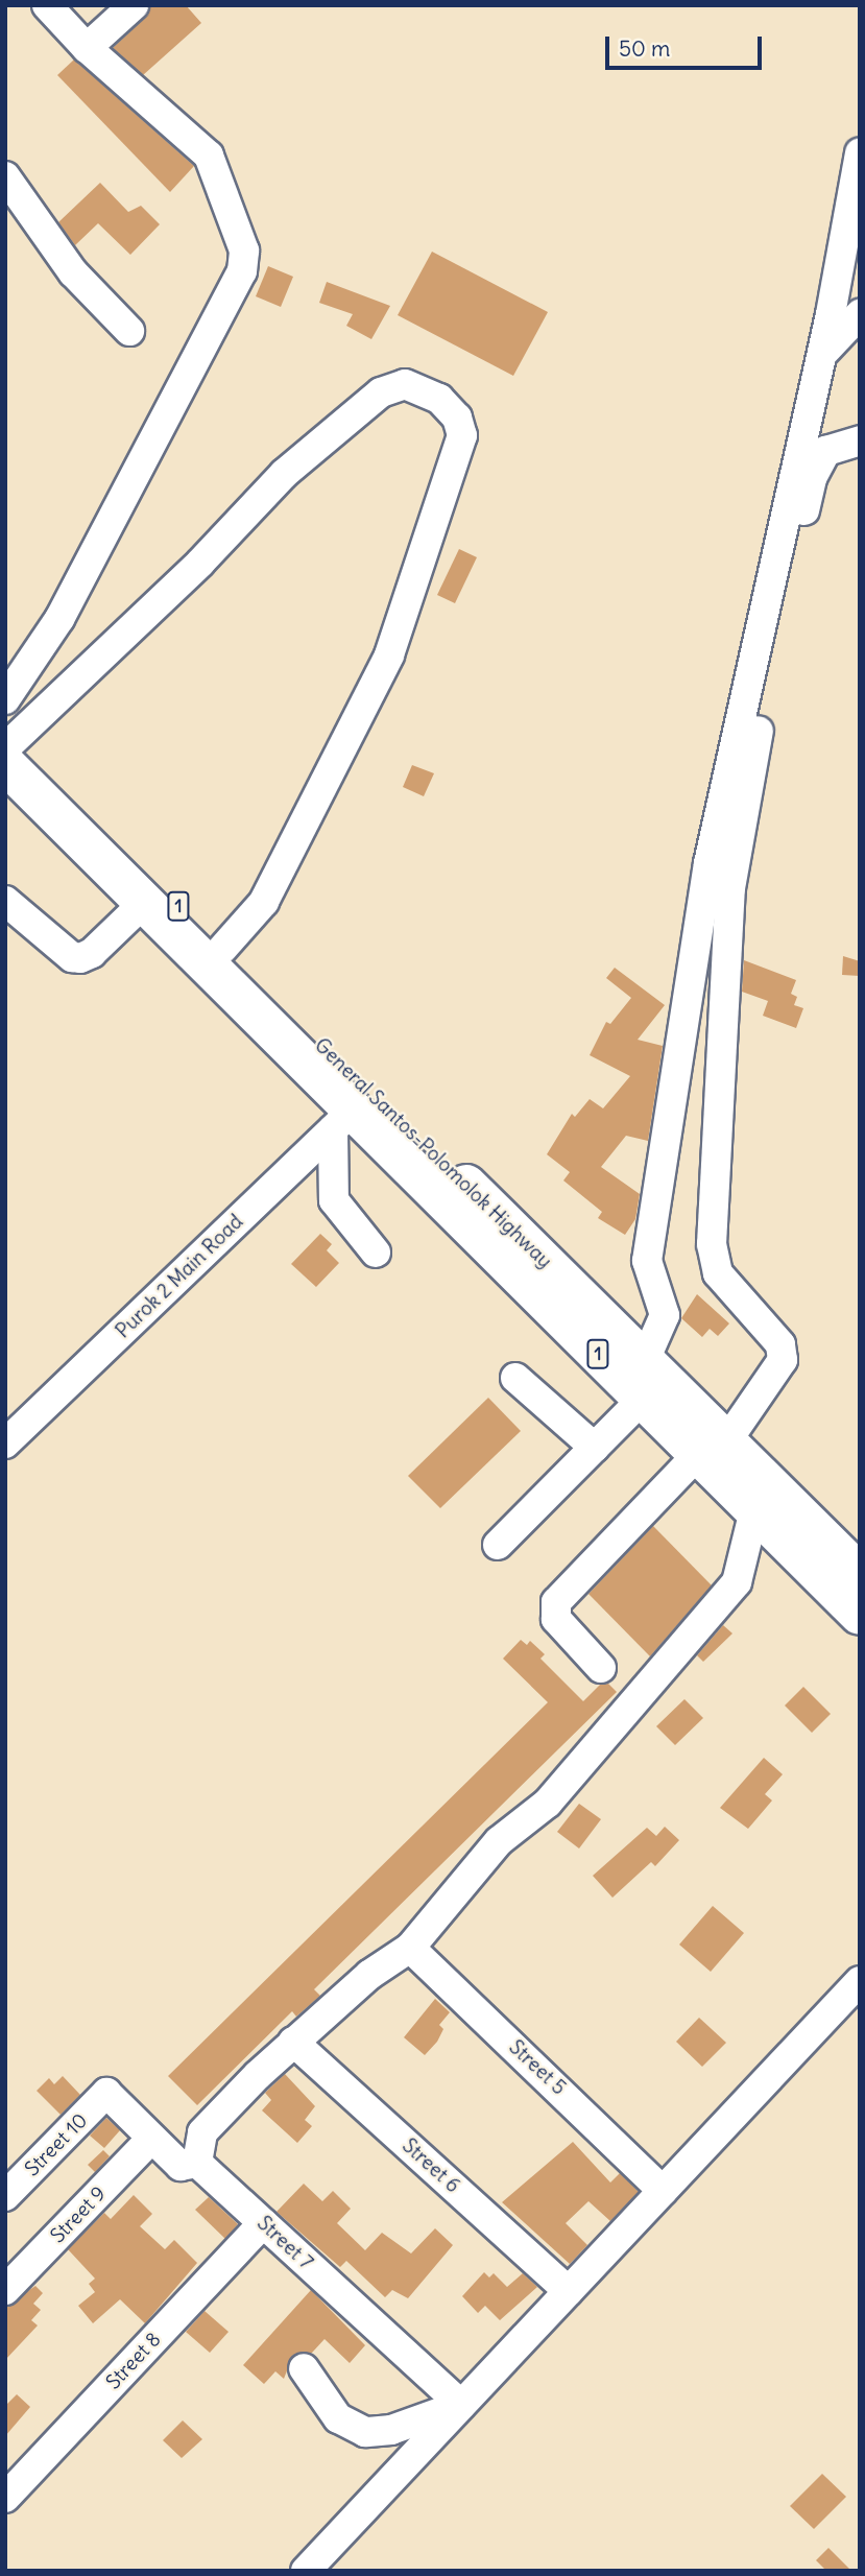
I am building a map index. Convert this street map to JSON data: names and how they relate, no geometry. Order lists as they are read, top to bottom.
{
  "streets": {
    "highway": ["1", "General Santos-Polomolok Highway"],
    "street": [
      "Purok 2 Main Road",
      "Street 5",
      "Street 10",
      "Street 6",
      "Street 9",
      "Street 7",
      "Street 8"
    ]
  },
  "crossings": [
    ["1", "General Santos-Polomolok Highway"],
    ["1", "Purok 2 Main Road"],
    ["Street 10", "Street 7"],
    ["Street 9", "Street 7"],
    ["Street 7", "Street 8"]
  ],
  "scale_bar": "50 m"
}
